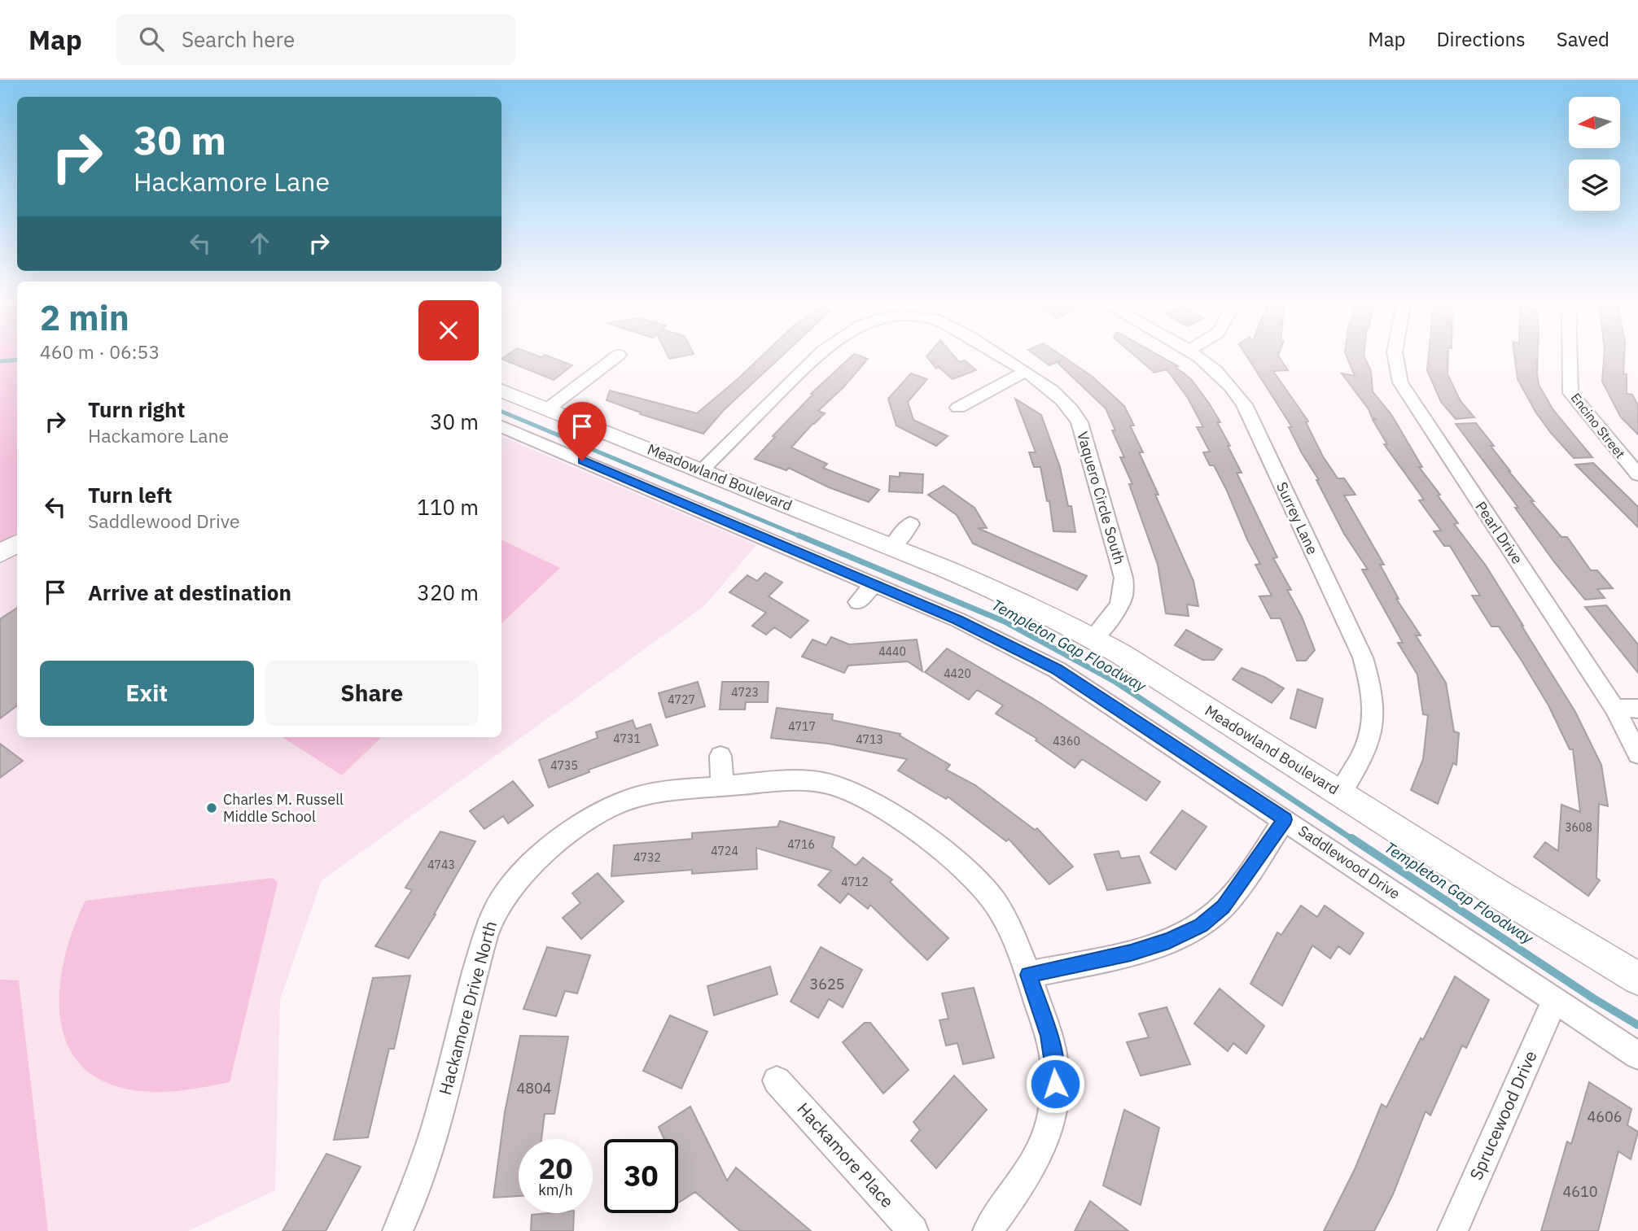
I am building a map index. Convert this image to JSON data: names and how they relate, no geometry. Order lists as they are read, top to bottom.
{
  "streets": {
    "street": [
      "Encino Street",
      "Meadowland Boulevard",
      "Vaquero Circle South",
      "Surrey Lane",
      "Pearl Drive",
      "Saddlewood Drive",
      "Hackamore Drive North",
      "Sprucewood Drive",
      "Hackamore Place"
    ]
  },
  "crossings": [
    ["Meadowland Boulevard", "Vaquero Circle South"],
    ["Meadowland Boulevard", "Surrey Lane"],
    ["Saddlewood Drive", "Sprucewood Drive"]
  ],
  "water": ["Templeton Gap Floodway"],
  "places": ["Charles M. Russell Middle School"],
  "house_numbers": [
    "4440",
    "4420",
    "4723",
    "4727",
    "4717",
    "4731",
    "4713",
    "4360",
    "4735",
    "3608",
    "4716",
    "4724",
    "4732",
    "4743",
    "4712",
    "3625",
    "4804",
    "4606",
    "4610"
  ],
  "north": "left",
  "page": {
    "header": "Map",
    "search": "Search here",
    "nav": ["Map", "Directions", "Saved"],
    "turn": ["30 m", "Hackamore Lane"],
    "heading": ["2 min", "460 m · 06:53"],
    "list": [
      {
        "name": "Turn right",
        "note": "Hackamore Lane",
        "value": "30 m"
      },
      {
        "name": "Turn left",
        "note": "Saddlewood Drive",
        "value": "110 m"
      },
      {
        "name": "Arrive at destination",
        "value": "320 m"
      }
    ],
    "buttons": ["Exit", "Share"],
    "speed": "20 km/h",
    "limit": "30"
  }
}
